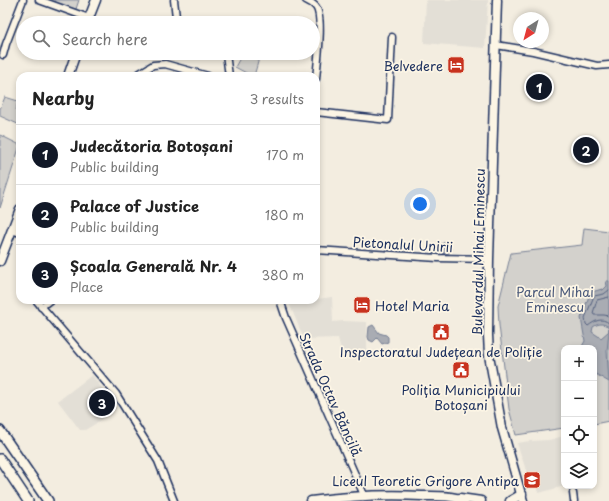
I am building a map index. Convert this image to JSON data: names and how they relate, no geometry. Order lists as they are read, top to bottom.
{
  "streets": {
    "main road": ["Bulevardul Mihai Eminescu"],
    "street": ["Pietonalul Unirii", "Strada Octav Băncilă"]
  },
  "crossings": [
    ["Pietonalul Unirii", "Bulevardul Mihai Eminescu"]
  ],
  "parks": ["Parcul Mihai Eminescu"],
  "places": {
    "hotel": ["Belvedere", "Hotel Maria"],
    "public building": ["Inspectoratul Județean de Poliție", "Poliția Municipiului Botoșani"],
    "school or university": ["Liceul Teoretic Grigore Antipa"]
  },
  "north": "bottom left",
  "page": {
    "search": "Search here",
    "pins": ["1", "2", "3"],
    "heading": ["Nearby", "3 results"],
    "list": [
      {
        "mark": "1",
        "name": "Judecătoria Botoșani",
        "note": "Public building",
        "value": "170 m"
      },
      {
        "mark": "2",
        "name": "Palace of Justice",
        "note": "Public building",
        "value": "180 m"
      },
      {
        "mark": "3",
        "name": "Școala Generală Nr. 4",
        "note": "Place",
        "value": "380 m"
      }
    ],
    "map_buttons": ["+", "−"]
  }
}
